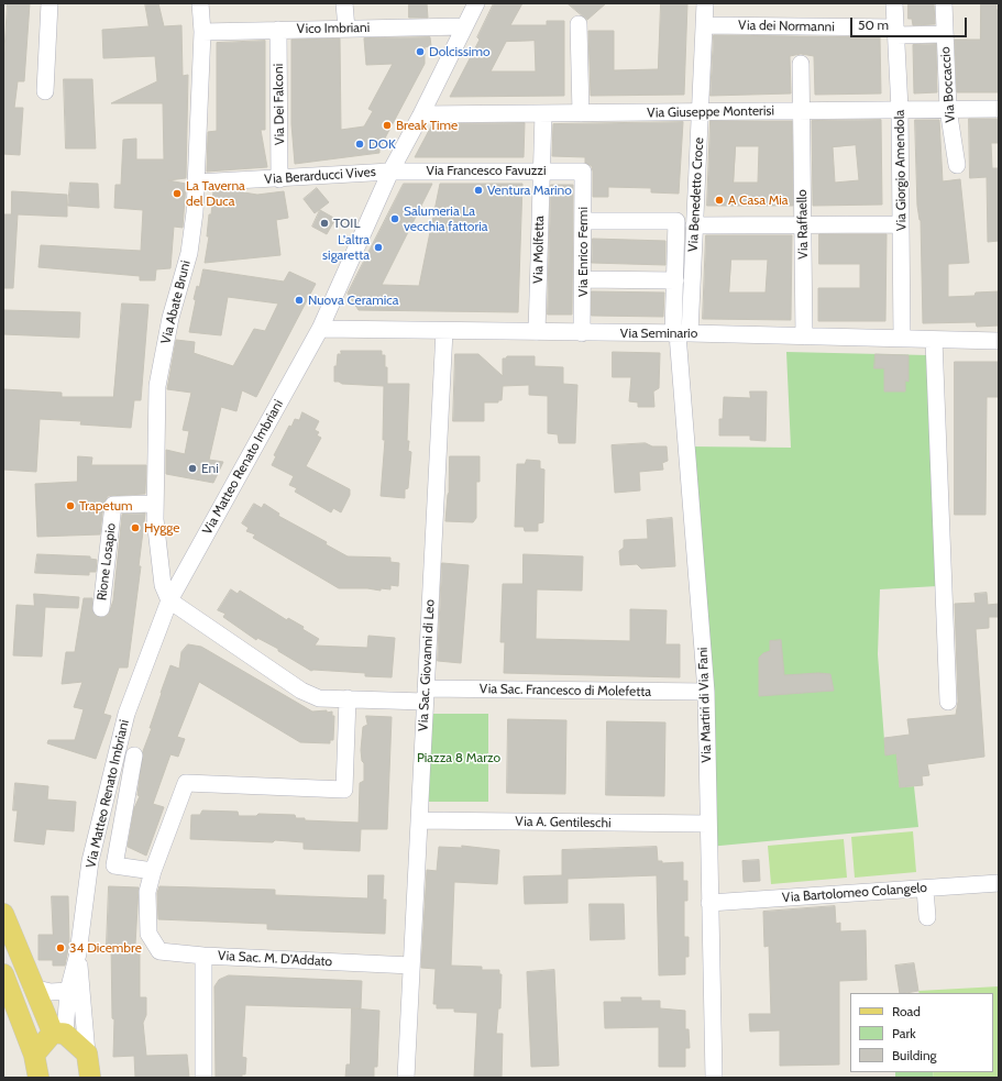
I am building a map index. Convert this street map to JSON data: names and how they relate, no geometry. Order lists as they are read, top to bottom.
{
  "streets": {
    "street": [
      "Via dei Normanni",
      "Vico Imbriani",
      "Via Boccaccio",
      "Via Dei Falconi",
      "Via Giuseppe Monterisi",
      "Via Francesco Favuzzi",
      "Via Giorgio Amendola",
      "Via Berarducci Vives",
      "Via Benedetto Croce",
      "Via Raffaello",
      "Via Molfetta",
      "Via Enrico Fermi",
      "Via Abate Bruni",
      "Via Seminario",
      "Via Matteo Renato Imbriani",
      "Rione Losapio",
      "Via Sac. Giovanni di Leo",
      "Via Sac. Francesco di Molefetta",
      "Via Martiri di Via Fani",
      "Via A. Gentileschi",
      "Via Bartolomeo Colangelo",
      "Via Sac. M. D'Addato"
    ]
  },
  "crossings": [
    ["Via dei Normanni", "Via Boccaccio"],
    ["Via dei Normanni", "Via Giorgio Amendola"],
    ["Via dei Normanni", "Via Benedetto Croce"],
    ["Vico Imbriani", "Via Dei Falconi"],
    ["Vico Imbriani", "Via Abate Bruni"],
    ["Vico Imbriani", "Via Matteo Renato Imbriani"],
    ["Via Boccaccio", "Via Giuseppe Monterisi"],
    ["Via Dei Falconi", "Via Berarducci Vives"],
    ["Via Giuseppe Monterisi", "Via Giorgio Amendola"],
    ["Via Giuseppe Monterisi", "Via Benedetto Croce"],
    ["Via Giuseppe Monterisi", "Via Raffaello"],
    ["Via Giuseppe Monterisi", "Via Molfetta"],
    ["Via Giuseppe Monterisi", "Via Matteo Renato Imbriani"],
    ["Via Francesco Favuzzi", "Via Berarducci Vives"],
    ["Via Francesco Favuzzi", "Via Molfetta"],
    ["Via Francesco Favuzzi", "Via Enrico Fermi"],
    ["Via Francesco Favuzzi", "Via Matteo Renato Imbriani"],
    ["Via Giorgio Amendola", "Via Seminario"],
    ["Via Berarducci Vives", "Via Abate Bruni"],
    ["Via Berarducci Vives", "Via Matteo Renato Imbriani"],
    ["Via Benedetto Croce", "Via Seminario"],
    ["Via Benedetto Croce", "Via Martiri di Via Fani"],
    ["Via Raffaello", "Via Seminario"],
    ["Via Molfetta", "Via Seminario"],
    ["Via Enrico Fermi", "Via Seminario"],
    ["Via Abate Bruni", "Via Matteo Renato Imbriani"],
    ["Via Abate Bruni", "Rione Losapio"],
    ["Via Abate Bruni", "Via Sac. Francesco di Molefetta"],
    ["Via Seminario", "Via Matteo Renato Imbriani"],
    ["Via Seminario", "Via Sac. Giovanni di Leo"],
    ["Via Seminario", "Via Martiri di Via Fani"],
    ["Via Matteo Renato Imbriani", "Via Sac. Francesco di Molefetta"],
    ["Via Sac. Giovanni di Leo", "Via Sac. Francesco di Molefetta"],
    ["Via Sac. Giovanni di Leo", "Via A. Gentileschi"],
    ["Via Sac. Giovanni di Leo", "Via Sac. M. D'Addato"],
    ["Via Sac. Francesco di Molefetta", "Via Martiri di Via Fani"],
    ["Via Martiri di Via Fani", "Via A. Gentileschi"],
    ["Via Martiri di Via Fani", "Via Bartolomeo Colangelo"]
  ],
  "parks": ["Piazza 8 Marzo"],
  "places": [
    "Dolcissimo",
    "Break Time",
    "DOK",
    "Ventura Marino",
    "La Taverna del Duca",
    "A Casa Mia",
    "Salumeria La vecchia fattoria",
    "TOIL",
    "L'altra sigaretta",
    "Nuova Ceramica",
    "Eni",
    "Trapetum",
    "Hygge",
    "34 Dicembre"
  ],
  "legend": ["Road", "Park", "Building"],
  "scale_bar": "50 m"
}
